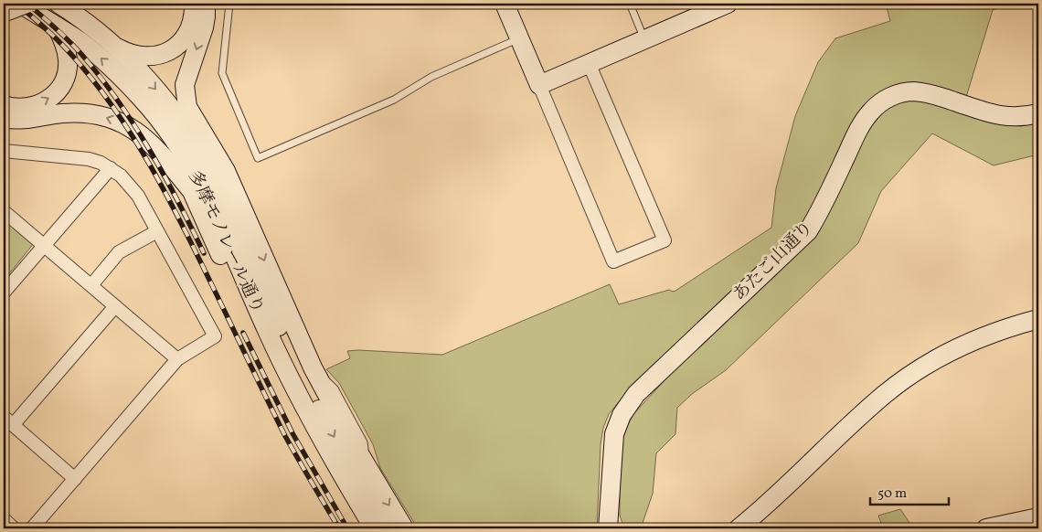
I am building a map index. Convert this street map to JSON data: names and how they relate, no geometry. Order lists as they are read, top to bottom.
{
  "streets": {
    "main road": ["多摩モノレール通り", "あたご山通り"]
  },
  "scale_bar": "50 m"
}
